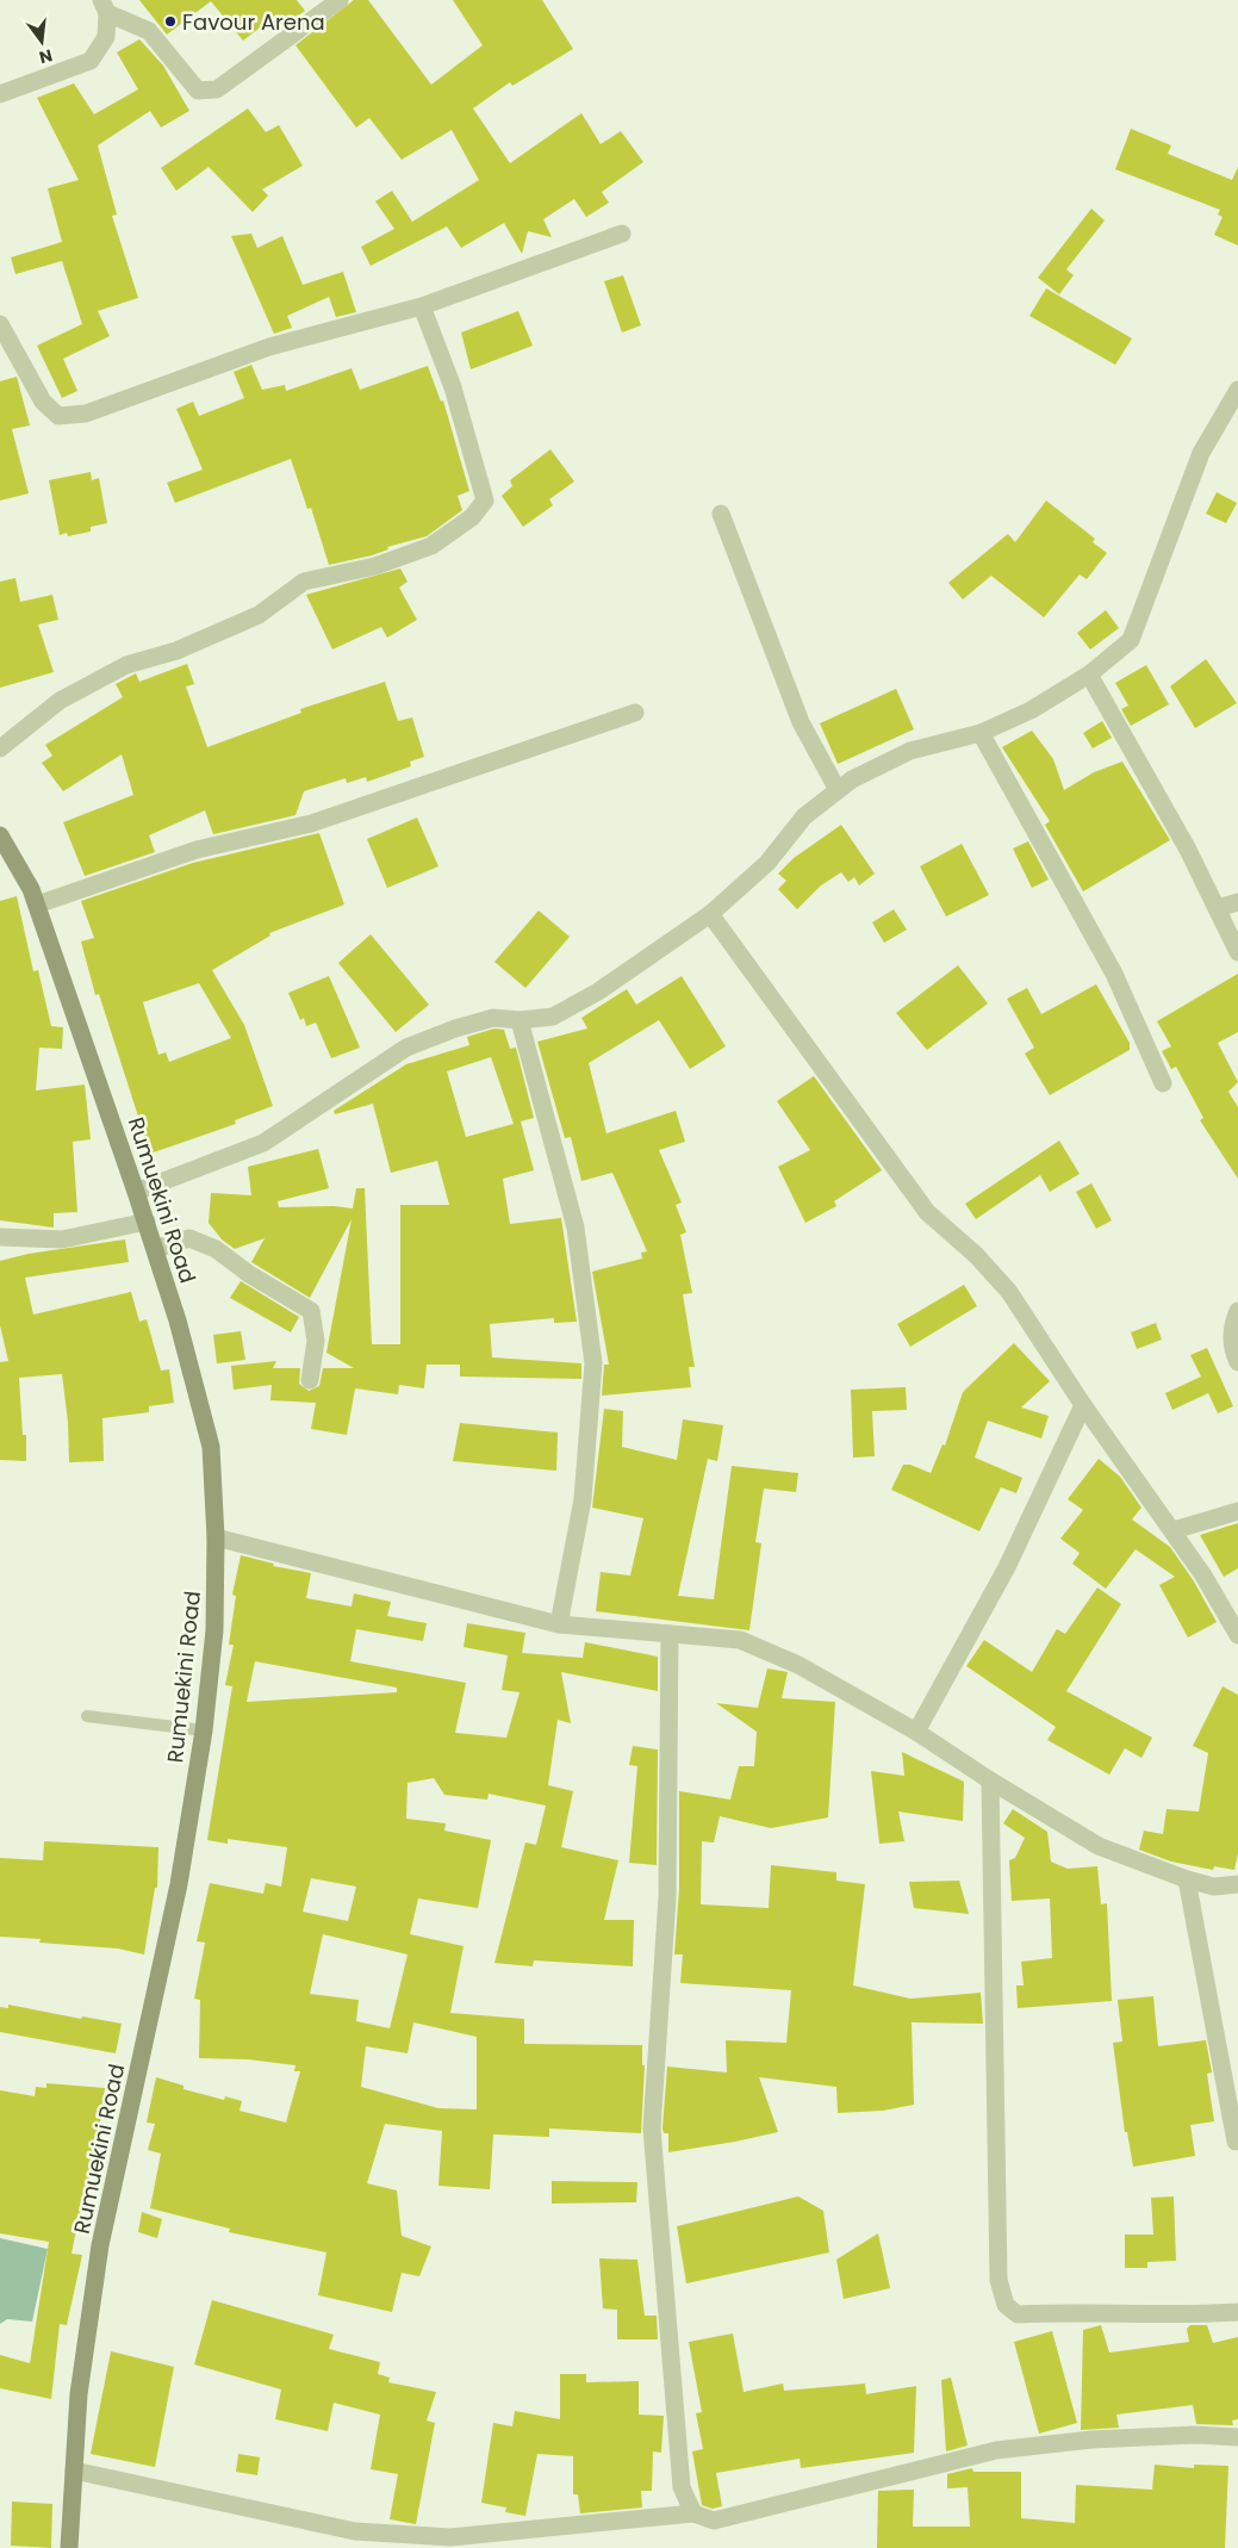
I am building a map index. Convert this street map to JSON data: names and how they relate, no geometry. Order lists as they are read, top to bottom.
{
  "streets": {
    "street": ["Rumuekini Road"]
  },
  "places": ["Favour Arena"],
  "north": "bottom"
}
